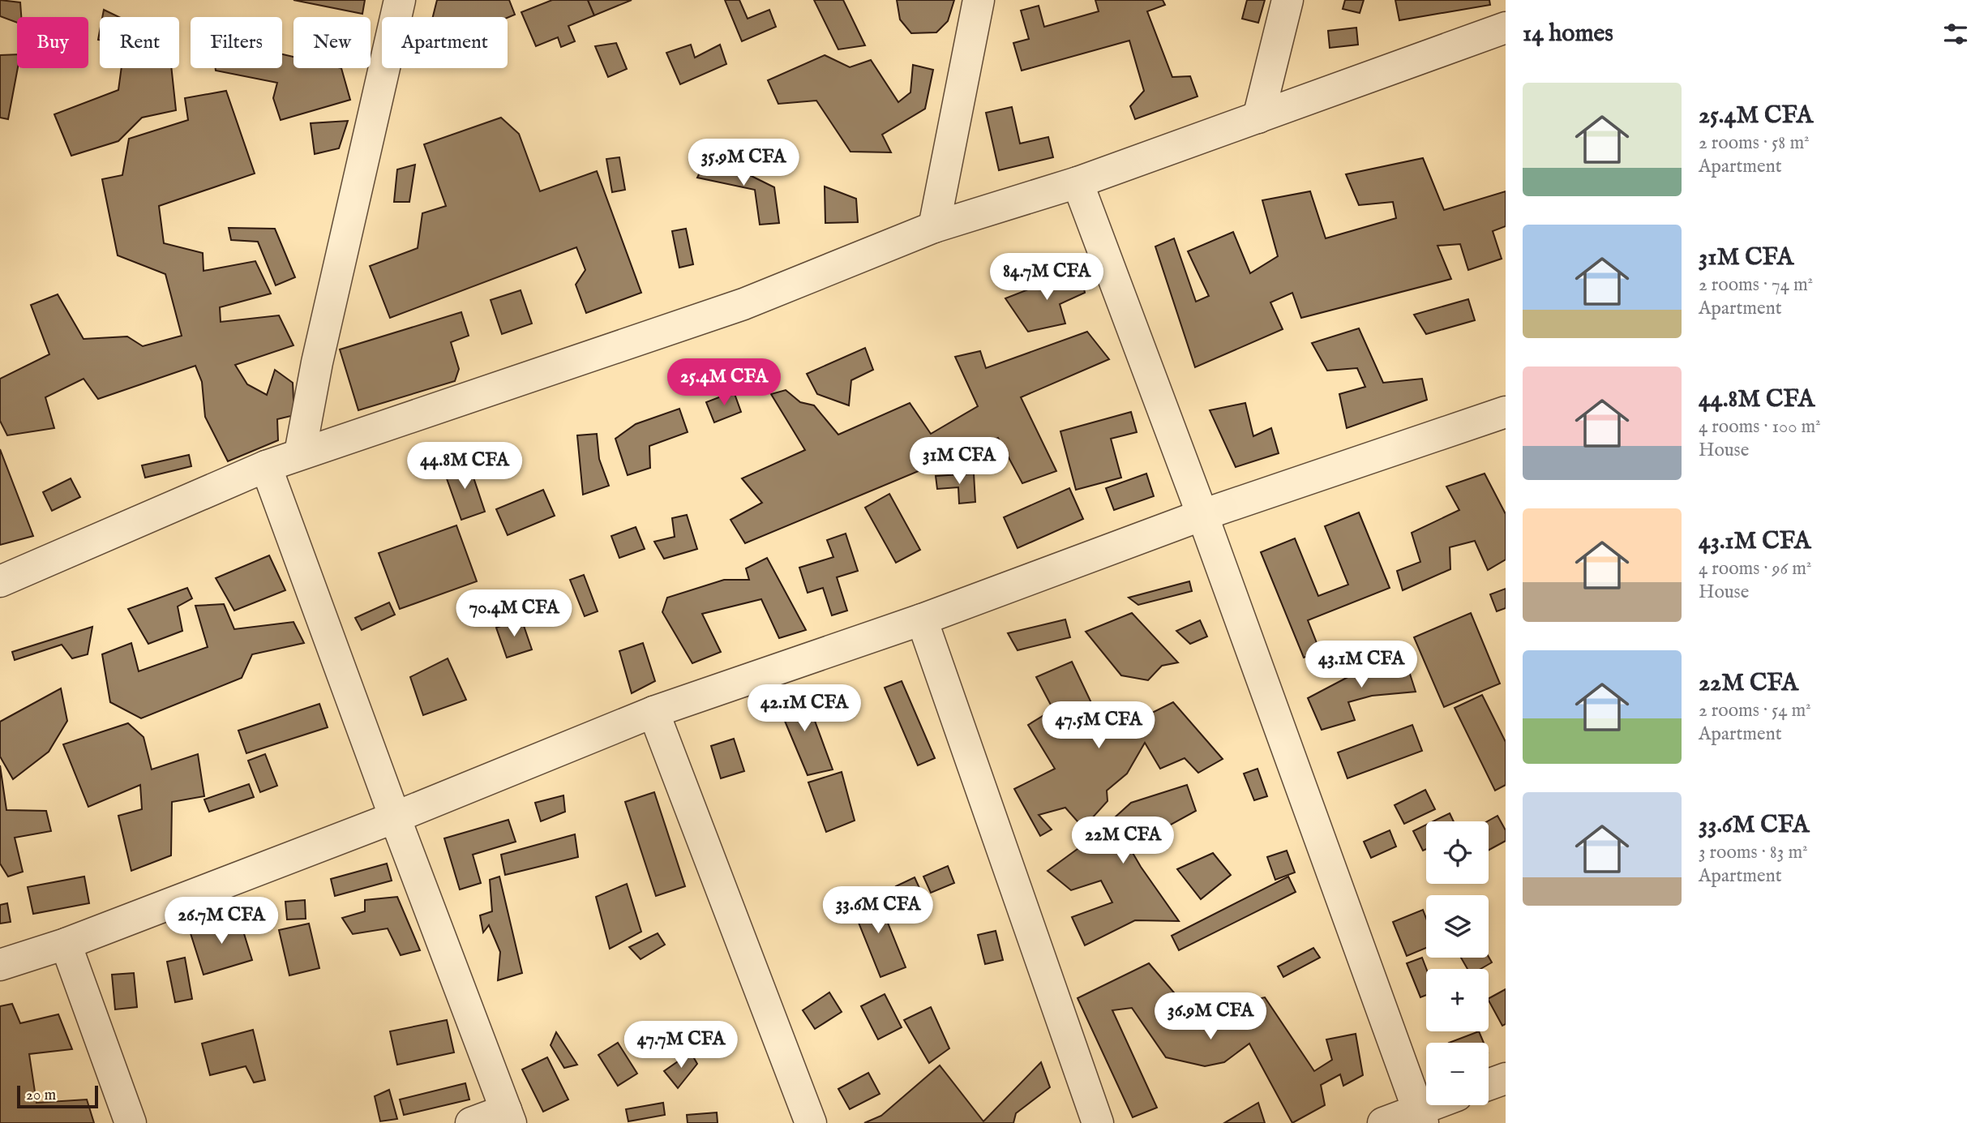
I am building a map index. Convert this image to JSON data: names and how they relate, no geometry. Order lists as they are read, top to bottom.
{
  "scale_bar": "20 m",
  "page": {
    "heading": "14 homes",
    "chip": [
      "Buy",
      "Rent",
      "Filters",
      "New",
      "Apartment"
    ],
    "list": [
      {
        "name": "25.4M CFA",
        "note": "2 rooms · 58 m² · Apartment"
      },
      {
        "name": "31M CFA",
        "note": "2 rooms · 74 m² · Apartment"
      },
      {
        "name": "44.8M CFA",
        "note": "4 rooms · 100 m² · House"
      },
      {
        "name": "43.1M CFA",
        "note": "4 rooms · 96 m² · House"
      },
      {
        "name": "22M CFA",
        "note": "2 rooms · 54 m² · Apartment"
      },
      {
        "name": "33.6M CFA",
        "note": "3 rooms · 83 m² · Apartment"
      }
    ],
    "price": [
      "35.9M CFA",
      "84.7M CFA",
      "25.4M CFA",
      "31M CFA",
      "44.8M CFA",
      "70.4M CFA",
      "43.1M CFA",
      "42.1M CFA",
      "47.5M CFA",
      "22M CFA",
      "33.6M CFA",
      "26.7M CFA",
      "36.9M CFA",
      "47.7M CFA"
    ],
    "map_buttons": ["+", "−"],
    "scale": "20 m"
  }
}
